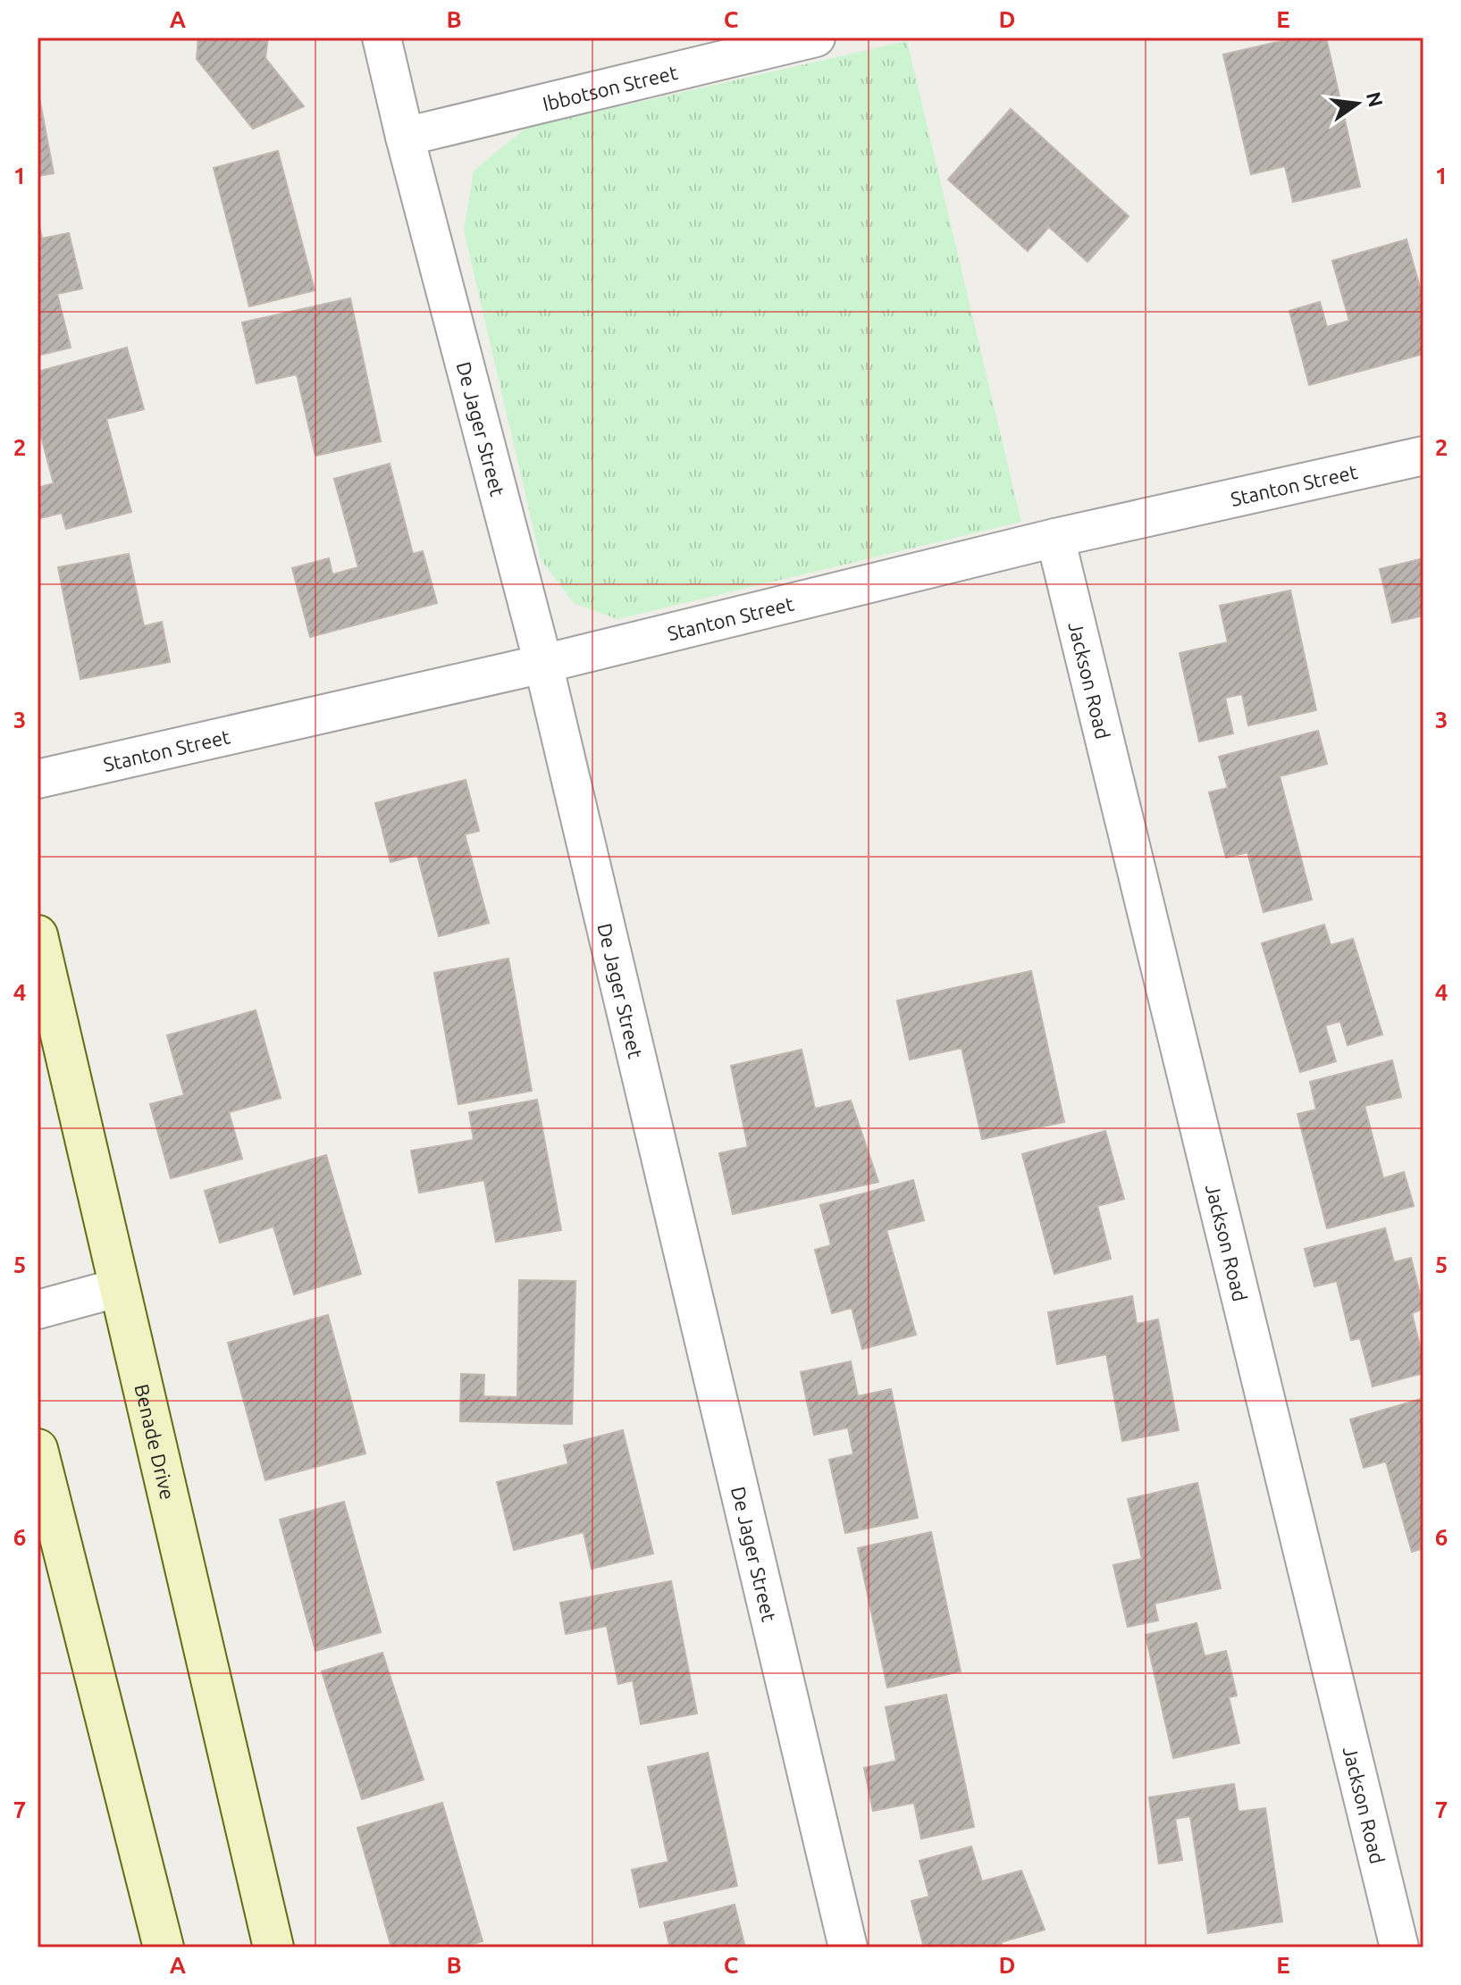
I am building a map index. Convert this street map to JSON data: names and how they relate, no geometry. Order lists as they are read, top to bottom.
{
  "streets": {
    "street": [
      "Ibbotson Street",
      "De Jager Street",
      "Stanton Street",
      "Jackson Road",
      "Benade Drive"
    ]
  },
  "crossings": [
    ["Ibbotson Street", "De Jager Street"],
    ["De Jager Street", "Stanton Street"],
    ["Stanton Street", "Jackson Road"]
  ],
  "north": "right",
  "grid": {
    "columns": [
      "A",
      "B",
      "C",
      "D",
      "E"
    ],
    "rows": [
      "1",
      "2",
      "3",
      "4",
      "5",
      "6",
      "7"
    ]
  }
}
